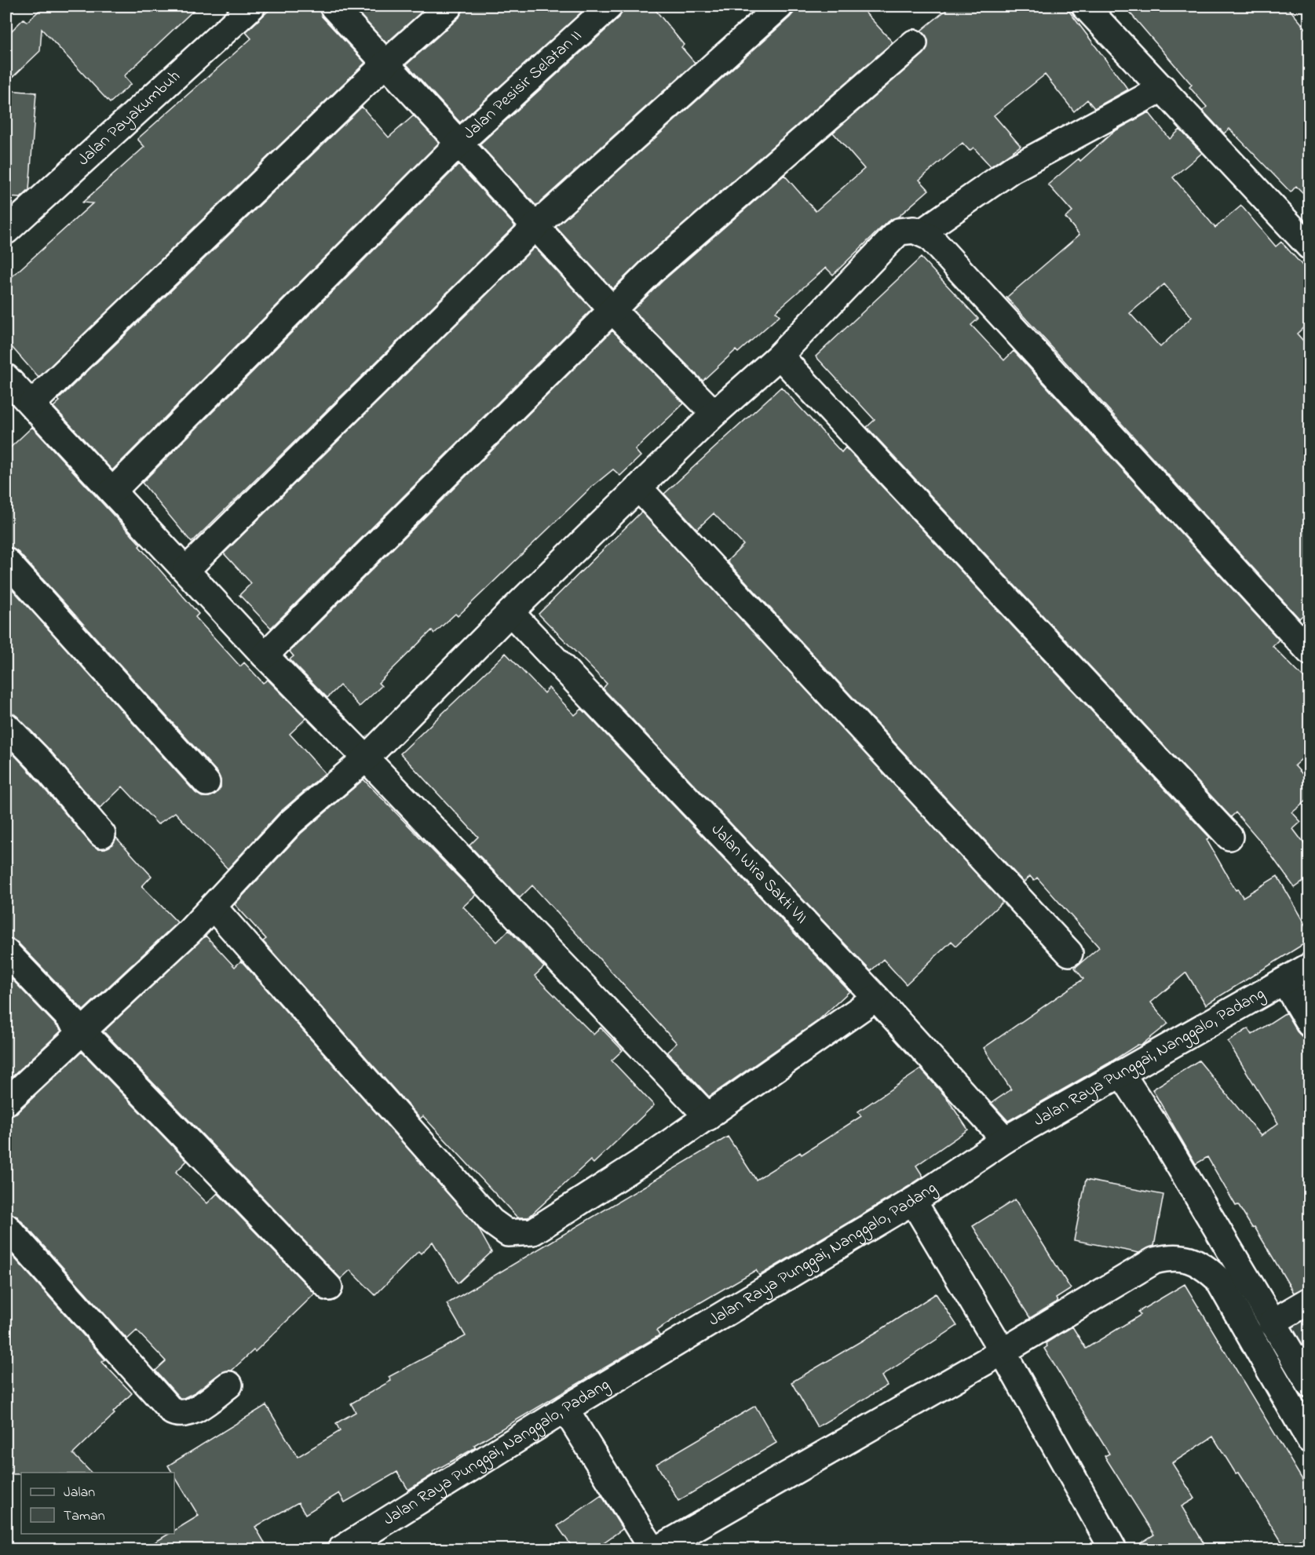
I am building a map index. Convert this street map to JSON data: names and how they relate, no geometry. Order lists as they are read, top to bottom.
{
  "streets": {
    "street": [
      "Jalan Pesisir Selatan II",
      "Jalan Payakumbuh",
      "Jalan Wira Sakti VII",
      "Jalan Raya Punggai, Nanggalo, Padang"
    ]
  },
  "crossings": [
    ["Jalan Wira Sakti VII", "Jalan Raya Punggai, Nanggalo, Padang"]
  ],
  "legend": ["Jalan", "Taman"]
}
